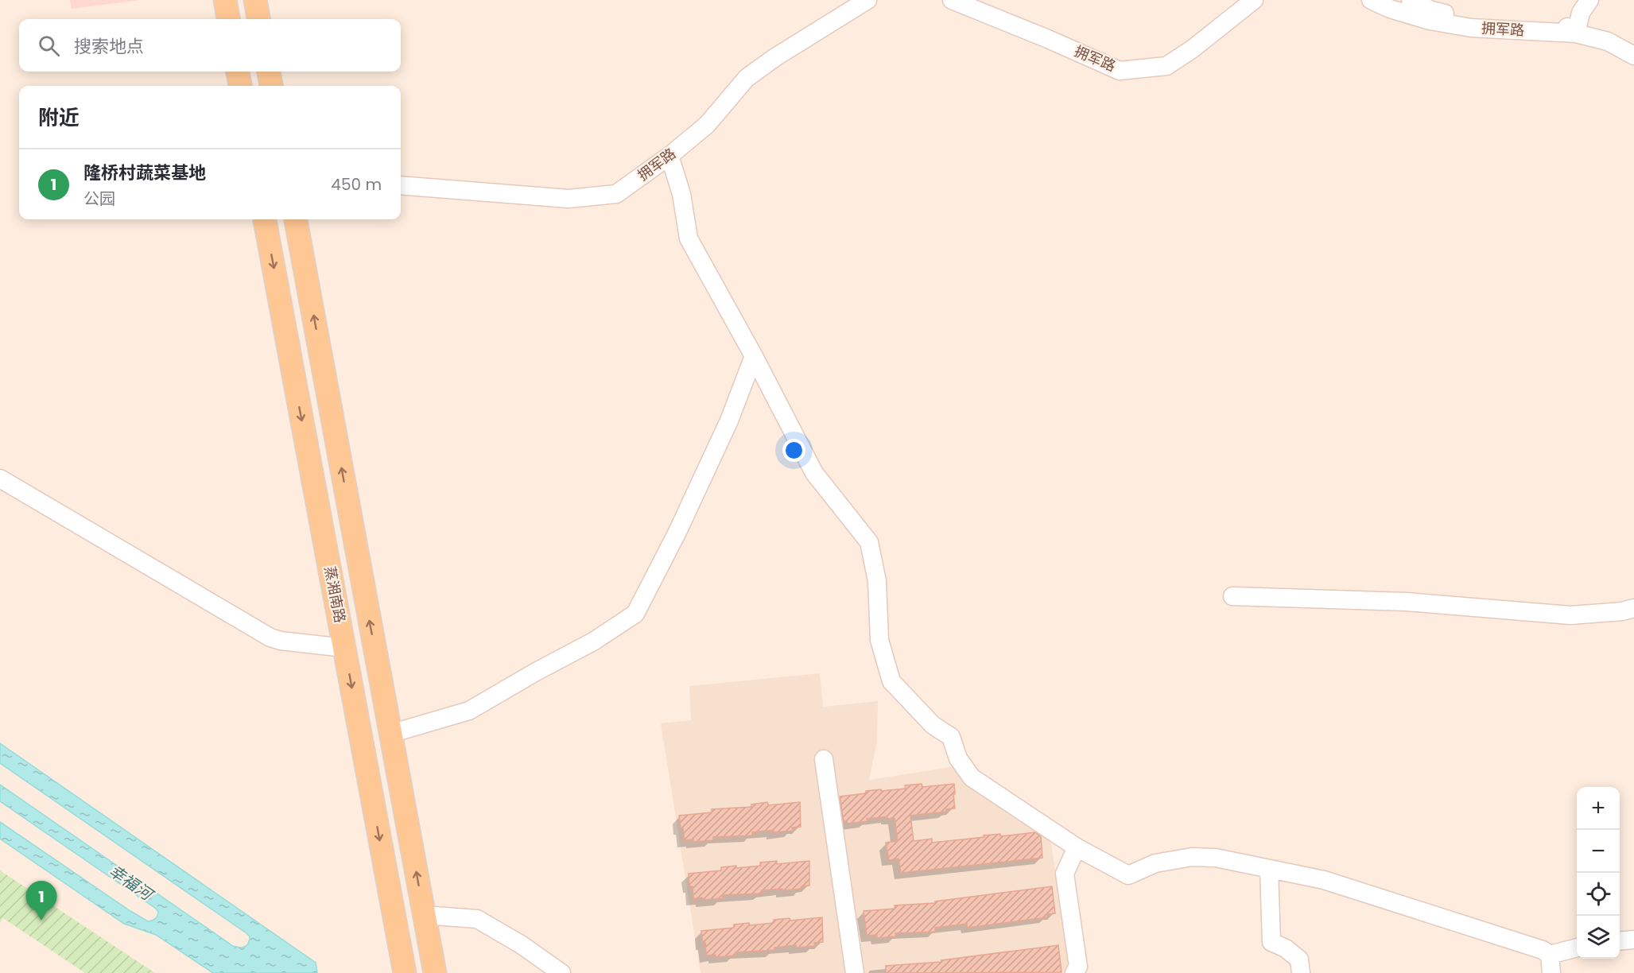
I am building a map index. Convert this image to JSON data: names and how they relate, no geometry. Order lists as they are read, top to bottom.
{
  "streets": {
    "main road": ["蒸湘南路"],
    "street": ["拥军路"]
  },
  "water": ["幸福河"],
  "page": {
    "search": "搜索地点",
    "heading": "附近",
    "list": [
      {
        "mark": "1",
        "name": "隆桥村蔬菜基地",
        "note": "公园",
        "value": "450 m"
      }
    ],
    "map_buttons": ["+", "−"],
    "pins": "1"
  }
}
